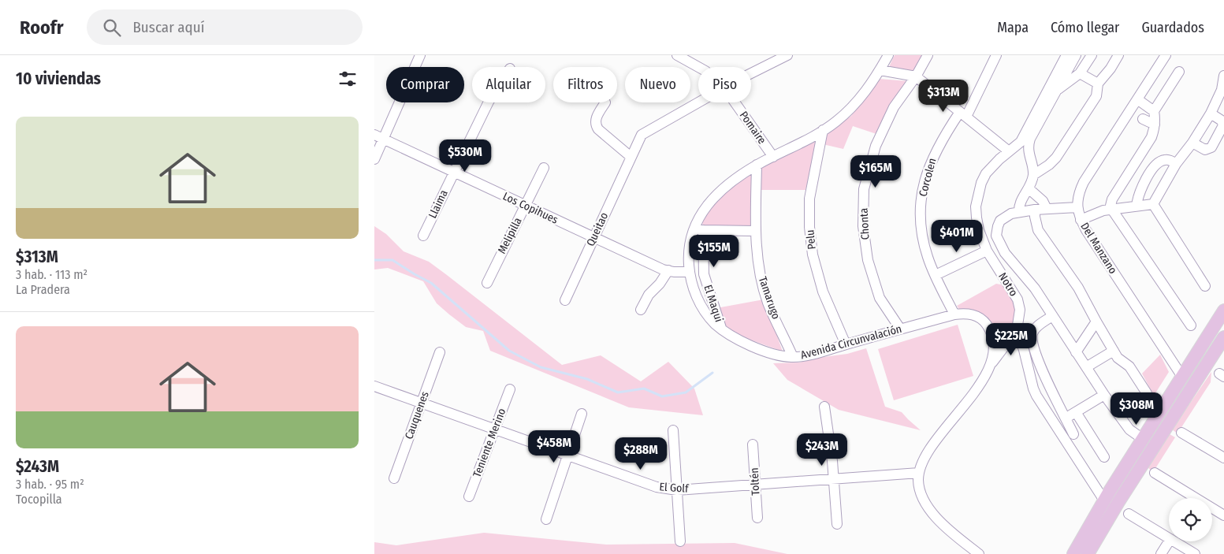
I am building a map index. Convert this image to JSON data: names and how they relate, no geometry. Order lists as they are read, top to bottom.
{
  "streets": {
    "street": [
      "Pomaire",
      "Corcolen",
      "Llaima",
      "Los Copihues",
      "Chonta",
      "Queitao",
      "Melipilla",
      "Pelu",
      "Del Manzano",
      "Notro",
      "Tamarugo",
      "El Maqui",
      "Avenida Circunvalación",
      "Cauquenes",
      "Teniente Merino",
      "Toltén",
      "El Golf"
    ]
  },
  "crossings": [
    ["Pomaire", "Avenida Circunvalación"],
    ["Corcolen", "Avenida Circunvalación"],
    ["Llaima", "Los Copihues"],
    ["Los Copihues", "Queitao"],
    ["Los Copihues", "Melipilla"],
    ["Los Copihues", "Avenida Circunvalación"],
    ["Chonta", "Avenida Circunvalación"],
    ["Pelu", "Avenida Circunvalación"],
    ["Tamarugo", "Avenida Circunvalación"],
    ["El Maqui", "Avenida Circunvalación"],
    ["Avenida Circunvalación", "El Golf"],
    ["Cauquenes", "El Golf"],
    ["Teniente Merino", "El Golf"],
    ["Toltén", "El Golf"]
  ],
  "page": {
    "header": "Roofr",
    "search": "Buscar aquí",
    "nav": ["Mapa", "Cómo llegar", "Guardados"],
    "heading": "10 viviendas",
    "chip": [
      "Comprar",
      "Alquilar",
      "Filtros",
      "Nuevo",
      "Piso"
    ],
    "price": [
      "$313M",
      "$530M",
      "$165M",
      "$401M",
      "$155M",
      "$225M",
      "$308M",
      "$458M",
      "$243M",
      "$288M"
    ],
    "list": [
      {
        "name": "$313M",
        "note": "3 hab. · 113 m² · La Pradera"
      },
      {
        "name": "$243M",
        "note": "3 hab. · 95 m² · Tocopilla"
      }
    ]
  }
}
